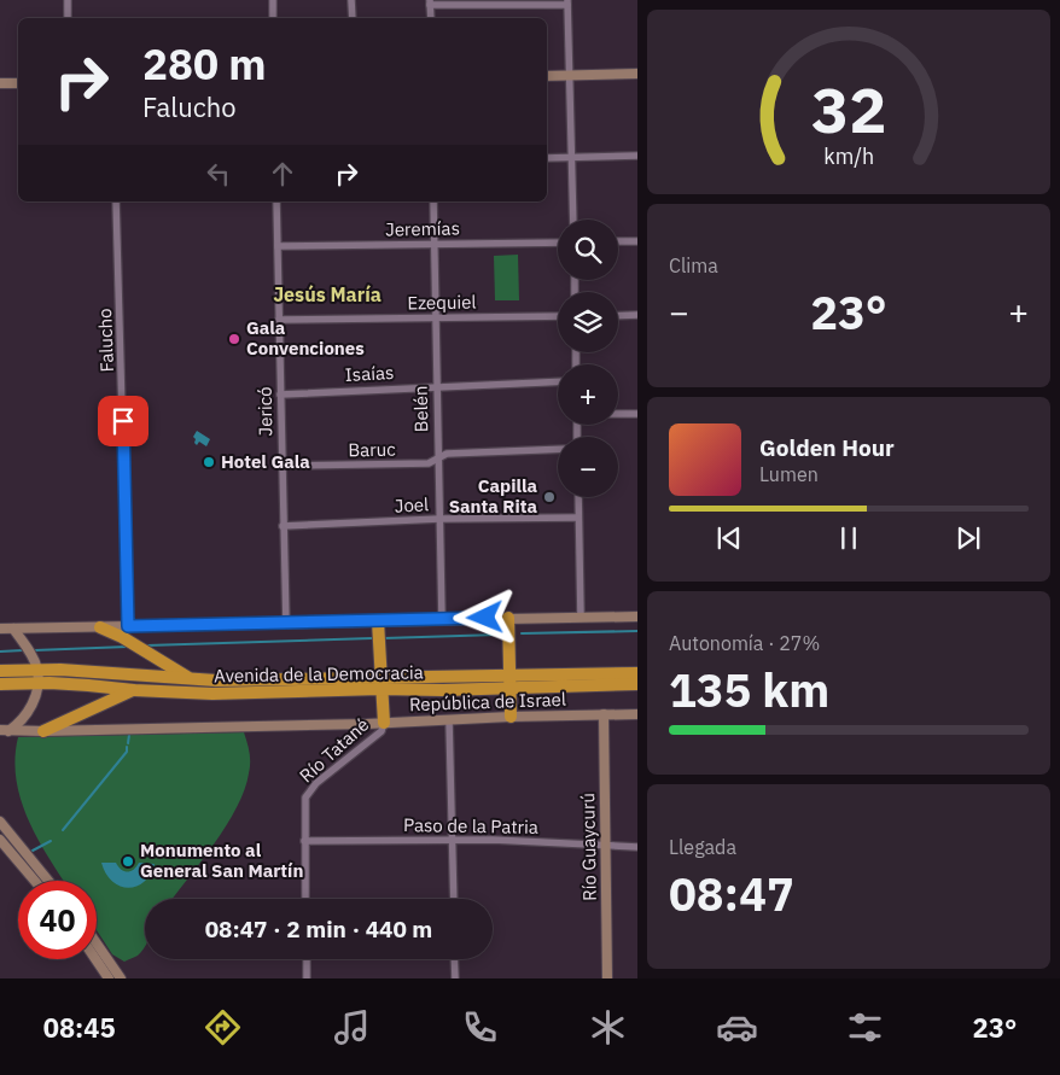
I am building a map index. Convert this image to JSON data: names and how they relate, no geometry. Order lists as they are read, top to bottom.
{
  "streets": {
    "highway": ["Avenida de la Democracia"],
    "street": [
      "Jeremías",
      "Ezequiel",
      "Falucho",
      "Isaías",
      "Belén",
      "Jericó",
      "Baruc",
      "Joel",
      "República de Israel",
      "Río Tatané",
      "Paso de la Patria",
      "Río Guaycurú"
    ]
  },
  "crossings": [
    ["Jeremías", "Belén"],
    ["Jeremías", "Jericó"],
    ["Ezequiel", "Belén"],
    ["Ezequiel", "Jericó"],
    ["Isaías", "Belén"],
    ["Isaías", "Jericó"],
    ["Belén", "Baruc"],
    ["Belén", "Joel"],
    ["Jericó", "Baruc"],
    ["Jericó", "Joel"],
    ["República de Israel", "Río Tatané"],
    ["República de Israel", "Río Guaycurú"],
    ["Río Tatané", "Paso de la Patria"],
    ["Paso de la Patria", "Río Guaycurú"]
  ],
  "districts": ["Jesús María"],
  "places": [
    "Gala Convenciones",
    "Hotel Gala",
    "Capilla Santa Rita",
    "Monumento al General San Martín"
  ],
  "page": {
    "turn": ["280 m", "Falucho"],
    "tile": [
      "Clima",
      ["Autonomía · 27%", "135 km"],
      ["Llegada", "08:47"]
    ],
    "map_buttons": ["+", "−"],
    "heat": ["−", "23°", "+"],
    "song": ["Golden Hour", "Lumen"],
    "limit": "40",
    "trip": "08:47 · 2 min · 440 m",
    "tabs": ["08:45", "23°"],
    "gauge": ["32", "km/h"]
  }
}
